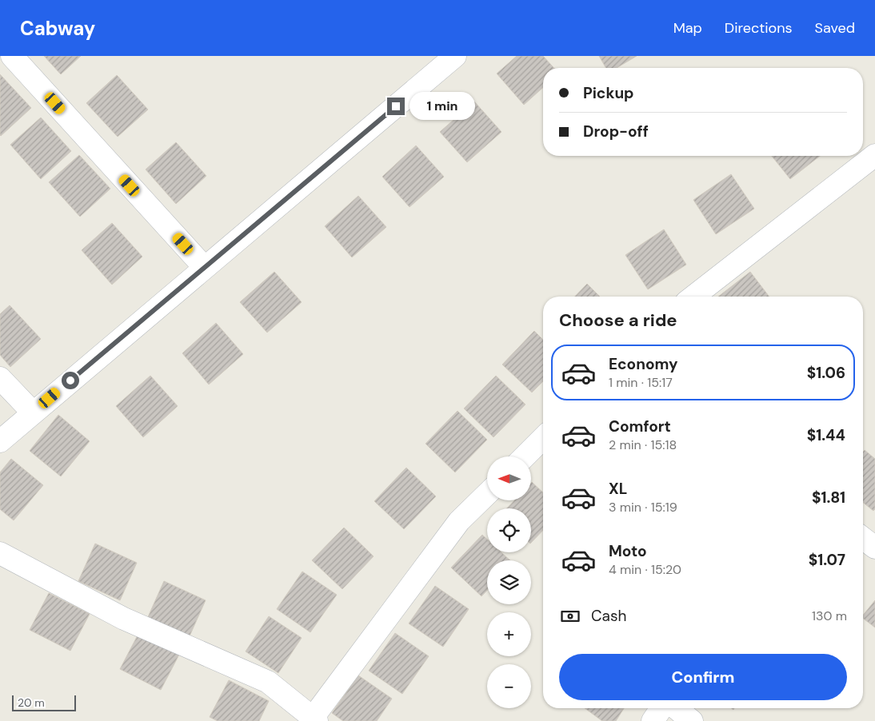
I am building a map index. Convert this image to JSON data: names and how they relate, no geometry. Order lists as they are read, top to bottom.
{
  "scale_bar": "20 m",
  "north": "left",
  "page": {
    "header": "Cabway",
    "nav": ["Map", "Directions", "Saved"],
    "banner": ["Pickup", "Drop-off"],
    "bubble": "1 min",
    "heading": "Choose a ride",
    "list": [
      {
        "name": "Economy",
        "note": "1 min · 15:17",
        "value": "$1.06"
      },
      {
        "name": "Comfort",
        "note": "2 min · 15:18",
        "value": "$1.44"
      },
      {
        "name": "XL",
        "note": "3 min · 15:19",
        "value": "$1.81"
      },
      {
        "name": "Moto",
        "note": "4 min · 15:20",
        "value": "$1.07"
      }
    ],
    "map_buttons": ["+", "−"],
    "pay": ["Cash", "130 m"],
    "buttons": "Confirm",
    "scale": "20 m"
  }
}
